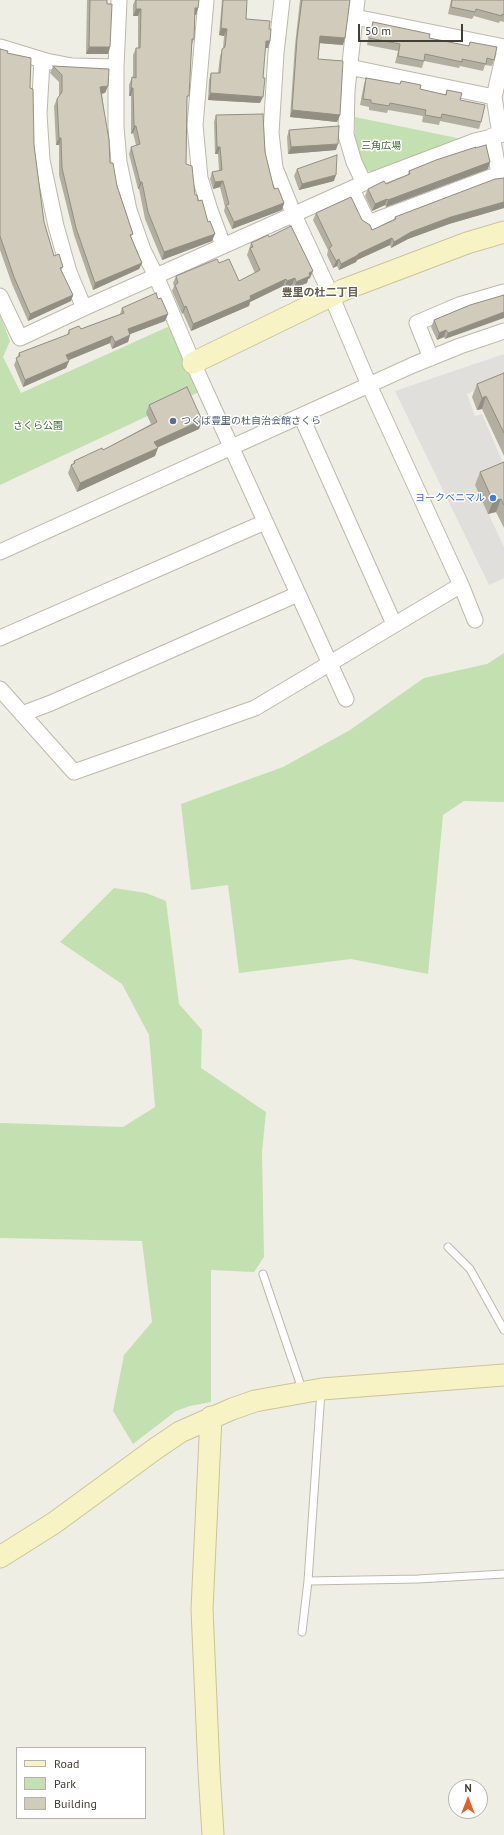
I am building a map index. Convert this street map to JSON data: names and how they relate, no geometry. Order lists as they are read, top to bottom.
{
  "districts": ["豊里の杜二丁目"],
  "parks": ["三角広場", "さくら公園"],
  "places": ["つくば豊里の杜自治会館さくら", "ヨークベニマル"],
  "legend": ["Road", "Park", "Building"],
  "scale_bar": "50 m",
  "north": "top"
}
